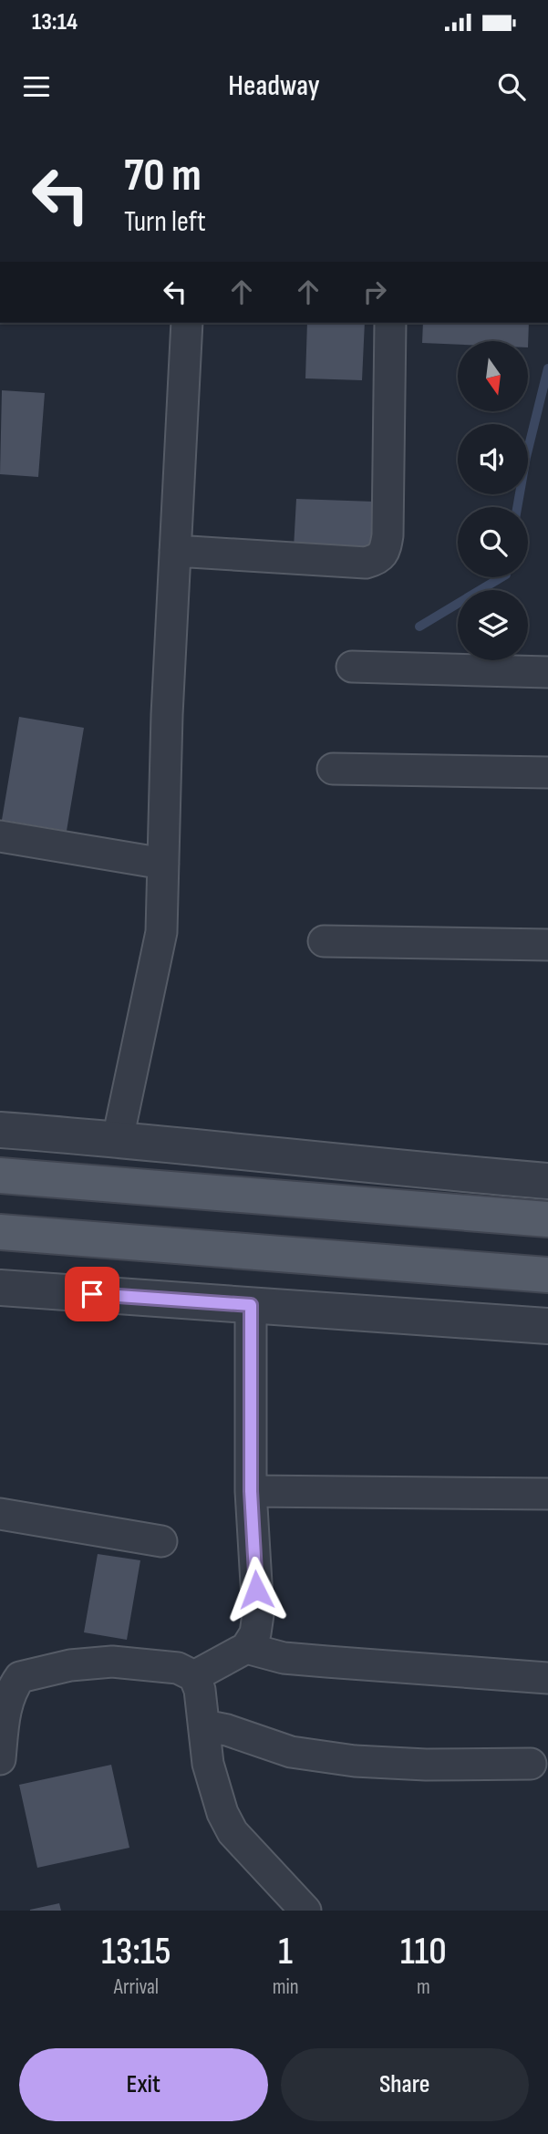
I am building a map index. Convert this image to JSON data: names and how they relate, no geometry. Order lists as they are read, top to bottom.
{
  "north": "bottom",
  "page": {
    "status": "13:14",
    "header": "Headway",
    "turn": ["70 m", "Turn left"],
    "eta": [
      "13:15",
      "Arrival",
      "1",
      "min",
      "110",
      "m"
    ],
    "buttons": ["Exit", "Share"]
  }
}
